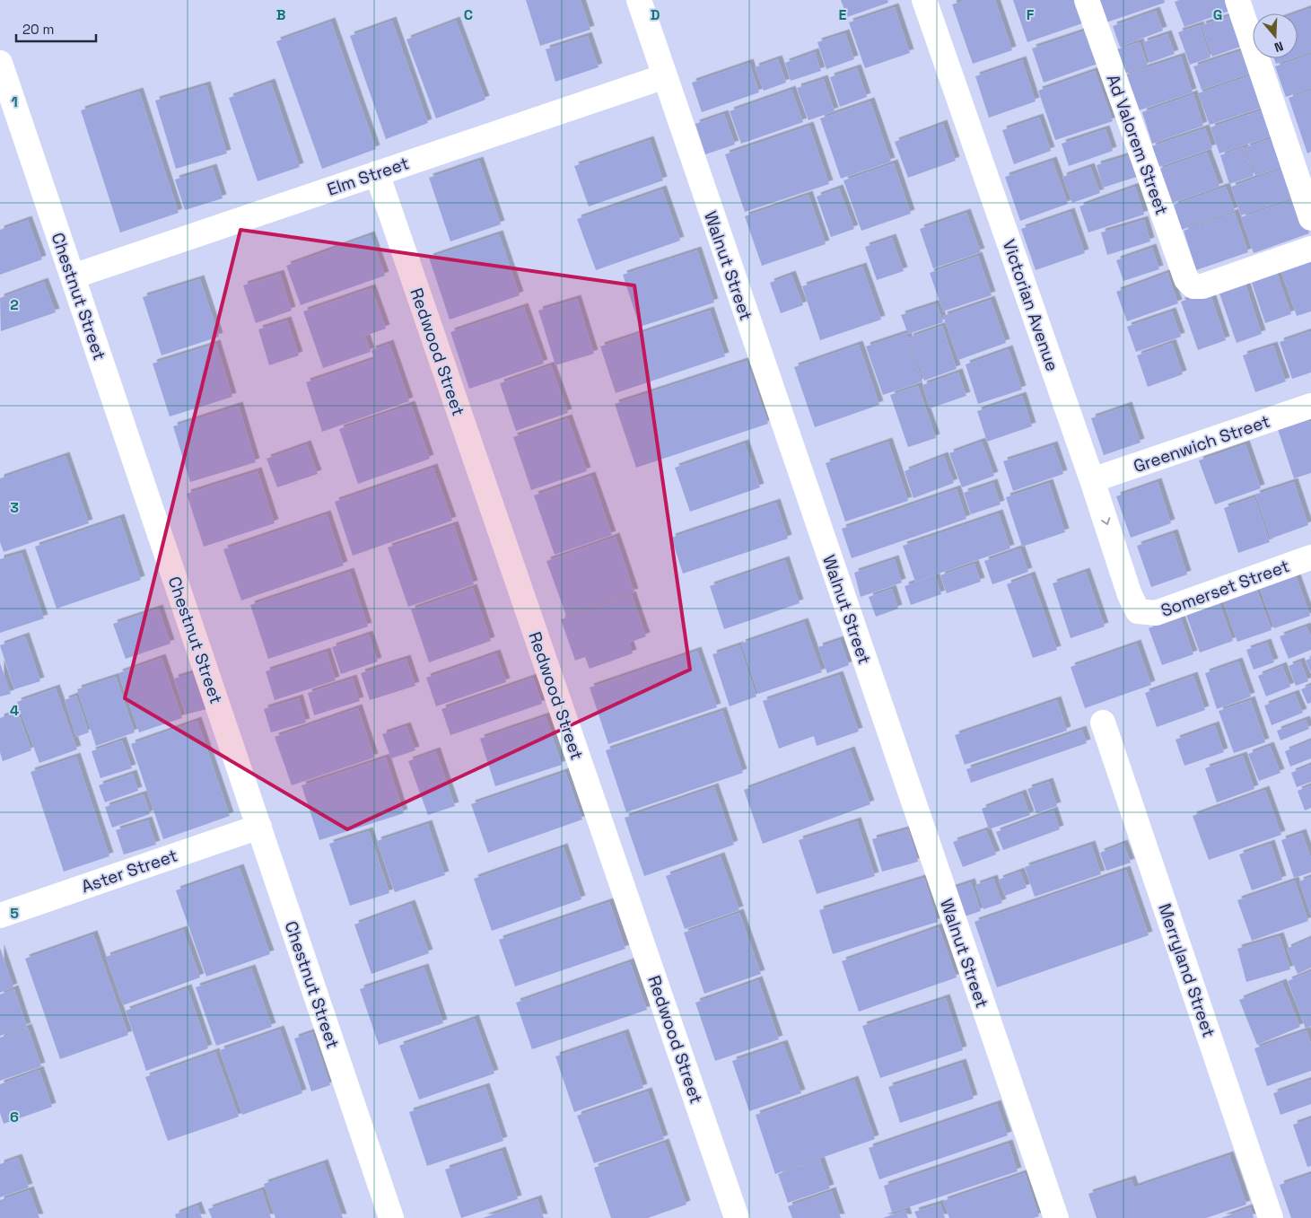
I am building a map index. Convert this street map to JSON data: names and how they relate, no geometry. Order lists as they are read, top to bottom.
{
  "streets": {
    "street": [
      "Ad Valorem Street",
      "Elm Street",
      "Walnut Street",
      "Chestnut Street",
      "Victorian Avenue",
      "Redwood Street",
      "Greenwich Street",
      "Somerset Street",
      "Aster Street",
      "Merryland Street"
    ]
  },
  "crossings": [
    ["Elm Street", "Walnut Street"],
    ["Elm Street", "Chestnut Street"],
    ["Elm Street", "Redwood Street"],
    ["Chestnut Street", "Aster Street"],
    ["Victorian Avenue", "Greenwich Street"],
    ["Victorian Avenue", "Somerset Street"]
  ],
  "scale_bar": "20 m",
  "north": "bottom",
  "grid": {
    "columns": [
      "B",
      "C",
      "D",
      "E",
      "F",
      "G"
    ],
    "rows": [
      "1",
      "2",
      "3",
      "4",
      "5",
      "6"
    ]
  }
}
